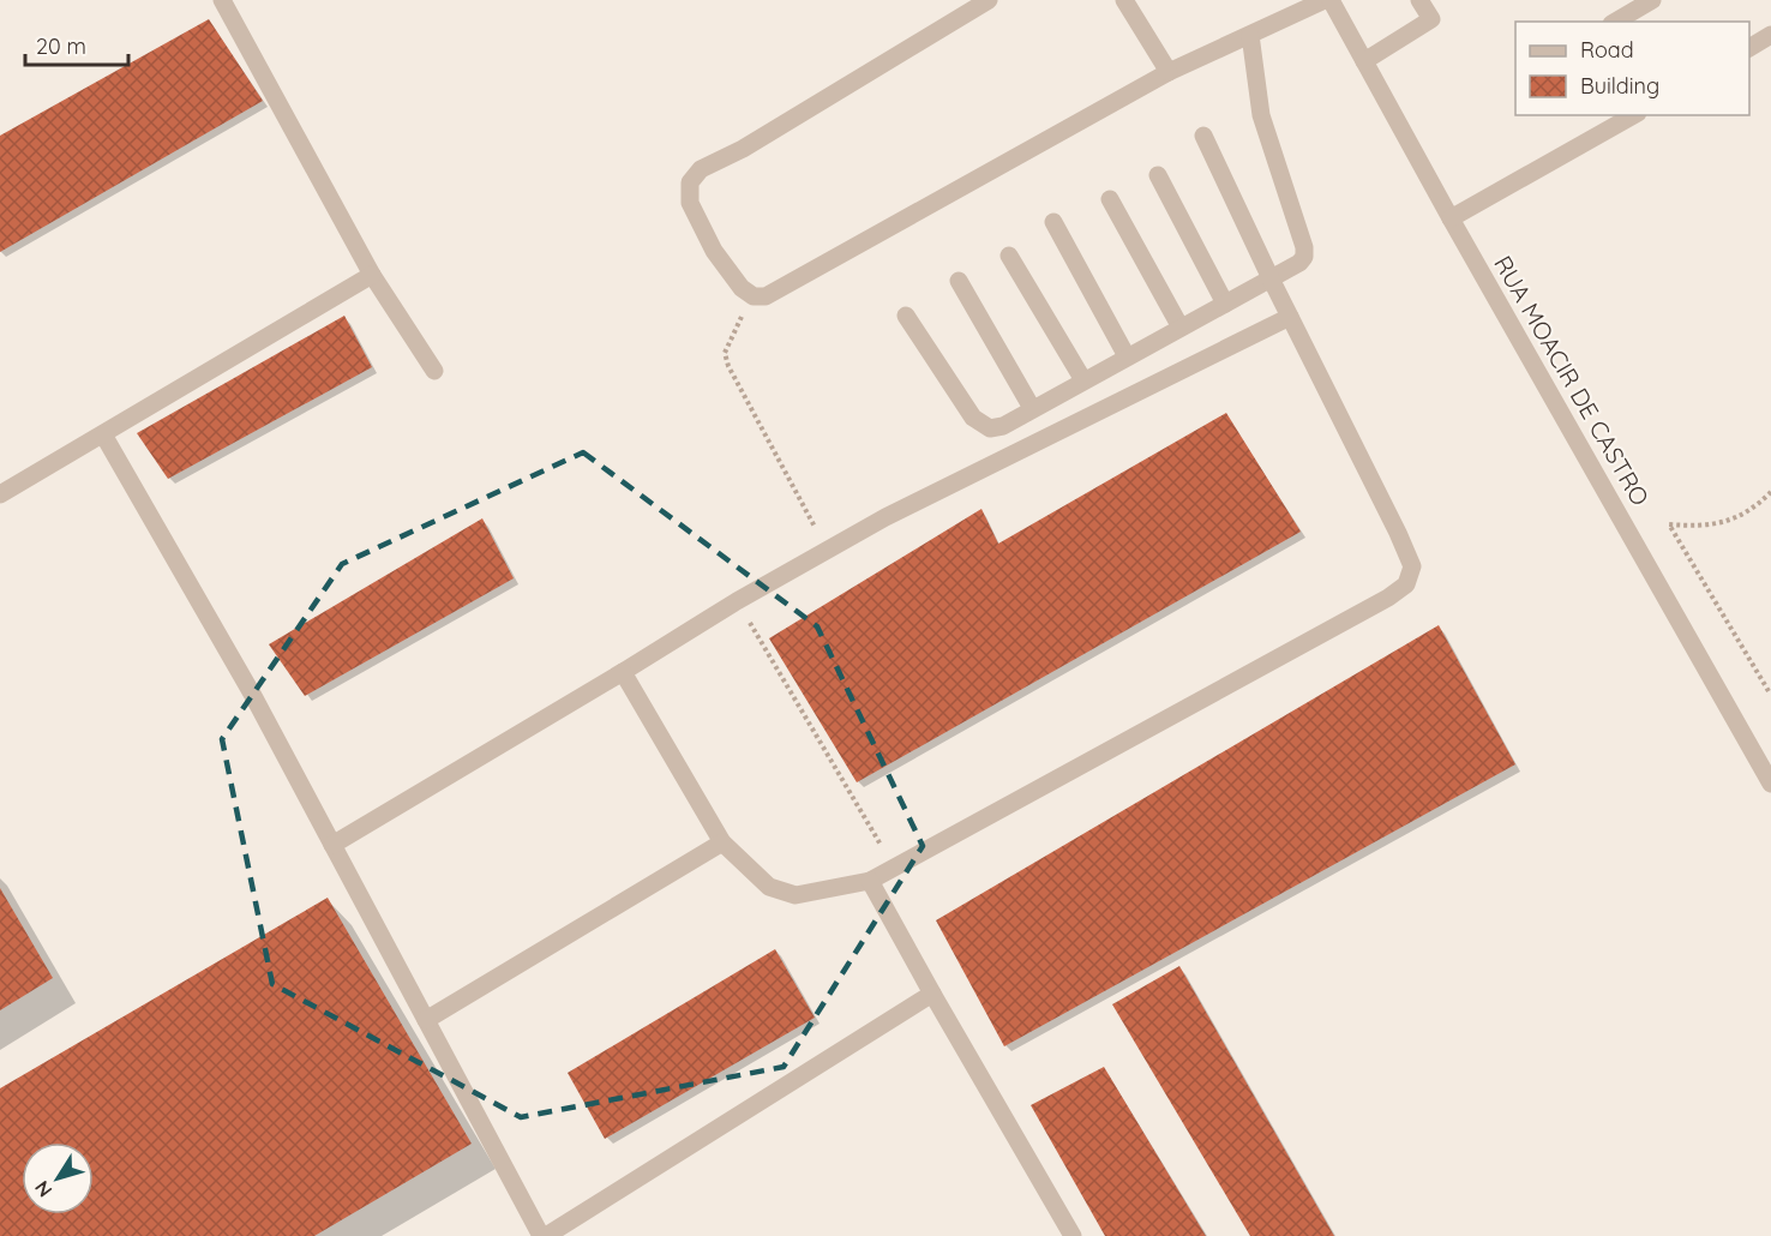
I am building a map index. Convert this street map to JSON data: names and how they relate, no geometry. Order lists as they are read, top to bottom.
{
  "streets": {
    "street": ["RUA MOACIR DE CASTRO"]
  },
  "legend": ["Road", "Building"],
  "scale_bar": "20 m",
  "north": "bottom left"
}
